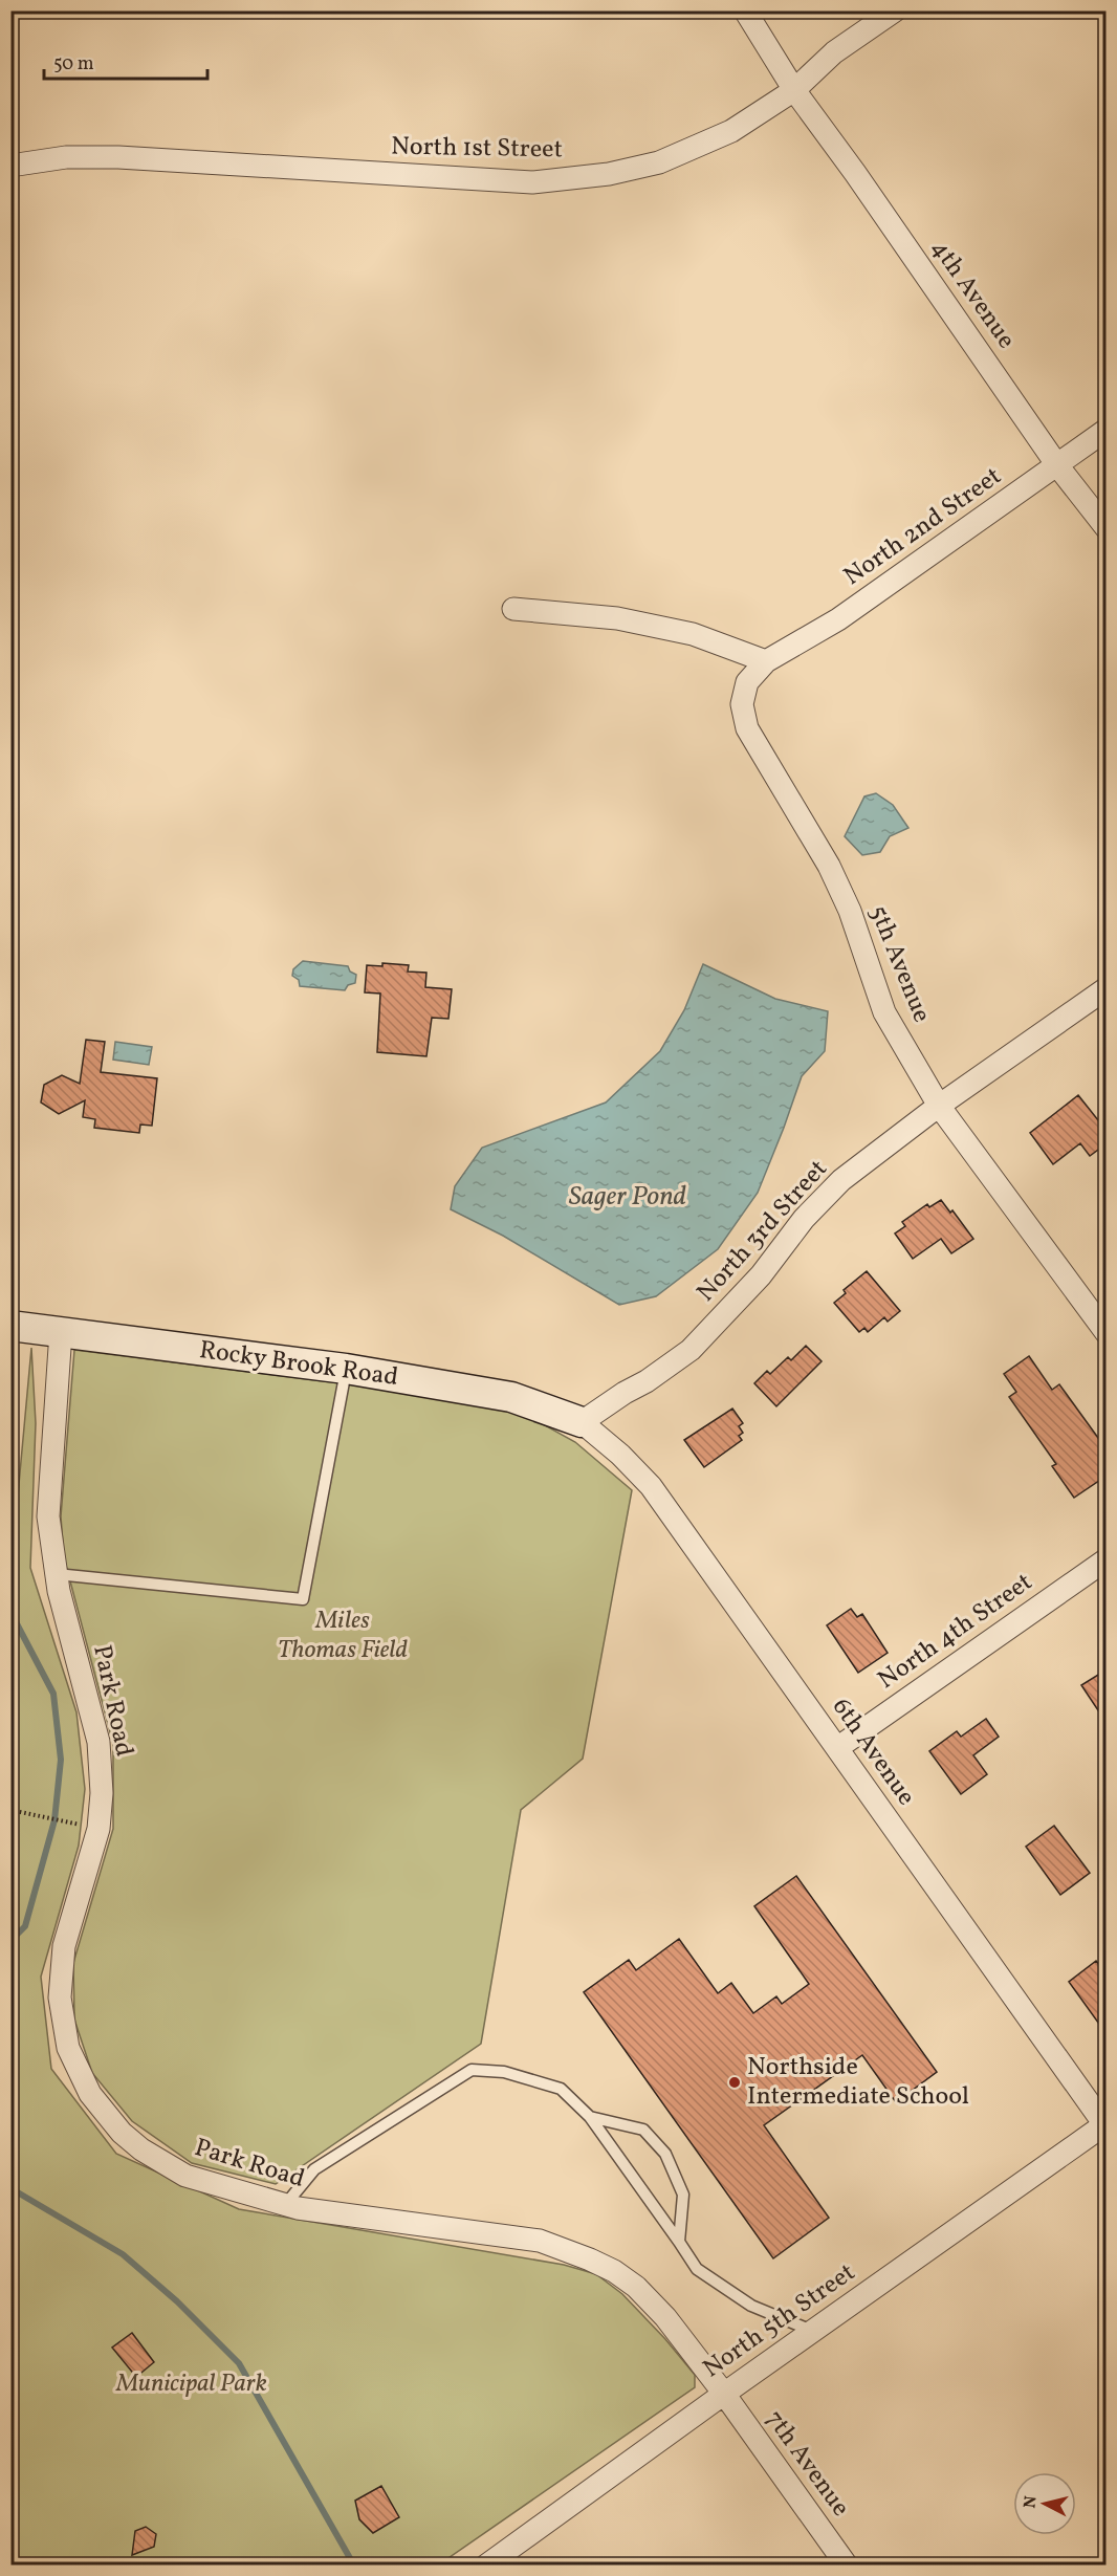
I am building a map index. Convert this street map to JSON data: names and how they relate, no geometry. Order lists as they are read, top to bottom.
{
  "streets": {
    "street": [
      "North 1st Street",
      "4th Avenue",
      "North 2nd Street",
      "5th Avenue",
      "North 3rd Street",
      "Rocky Brook Road",
      "North 4th Street",
      "Park Road",
      "6th Avenue",
      "North 5th Street",
      "7th Avenue"
    ]
  },
  "crossings": [
    ["North 1st Street", "4th Avenue"],
    ["4th Avenue", "North 2nd Street"],
    ["North 2nd Street", "5th Avenue"],
    ["5th Avenue", "North 3rd Street"],
    ["North 3rd Street", "Rocky Brook Road"],
    ["North 3rd Street", "6th Avenue"],
    ["Rocky Brook Road", "Park Road"],
    ["Rocky Brook Road", "6th Avenue"],
    ["North 4th Street", "6th Avenue"],
    ["Park Road", "North 5th Street"],
    ["Park Road", "7th Avenue"],
    ["6th Avenue", "North 5th Street"],
    ["North 5th Street", "7th Avenue"]
  ],
  "water": ["Sager Pond"],
  "parks": ["Miles Thomas Field", "Municipal Park"],
  "places": ["Northside Intermediate School"],
  "scale_bar": "50 m",
  "north": "left"
}
